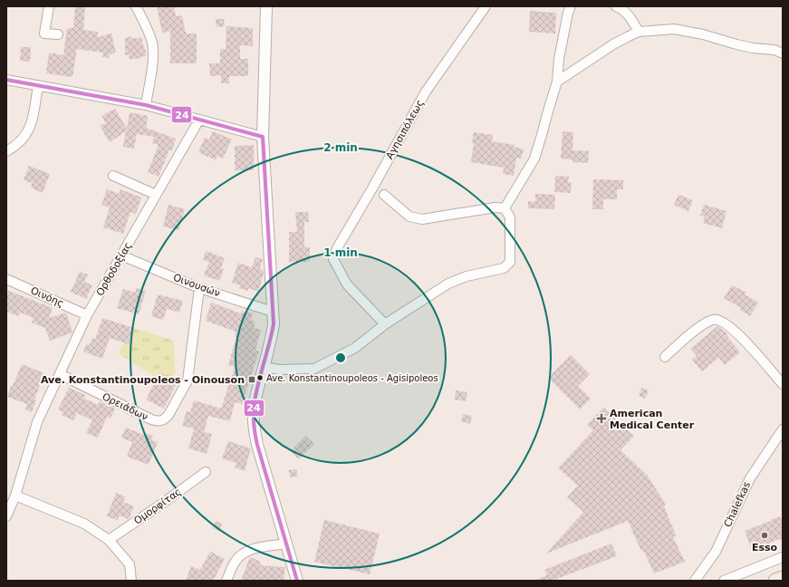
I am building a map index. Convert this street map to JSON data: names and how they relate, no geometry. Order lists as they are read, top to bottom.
{
  "streets": {
    "street": [
      "Αγησιπόλεως",
      "Ορθοδοξίας",
      "Οινουσών",
      "Οινόης",
      "Ορειάδων",
      "Chalefkas",
      "Ομορφίτας"
    ]
  },
  "crossings": [
    ["Ορθοδοξίας", "Οινουσών"],
    ["Ορθοδοξίας", "Οινόης"],
    ["Ορθοδοξίας", "Ορειάδων"],
    ["Οινουσών", "Ορειάδων"]
  ],
  "places": {
    "other": ["Ave. Konstantinoupoleos - Agisipoleos", "Esso"],
    "transit": ["Ave. Konstantinoupoleos - Oinouson"],
    "health": ["American Medical Center"]
  },
  "lines": ["transit line 24"],
  "rings": ["2 min", "1 min"]
}
